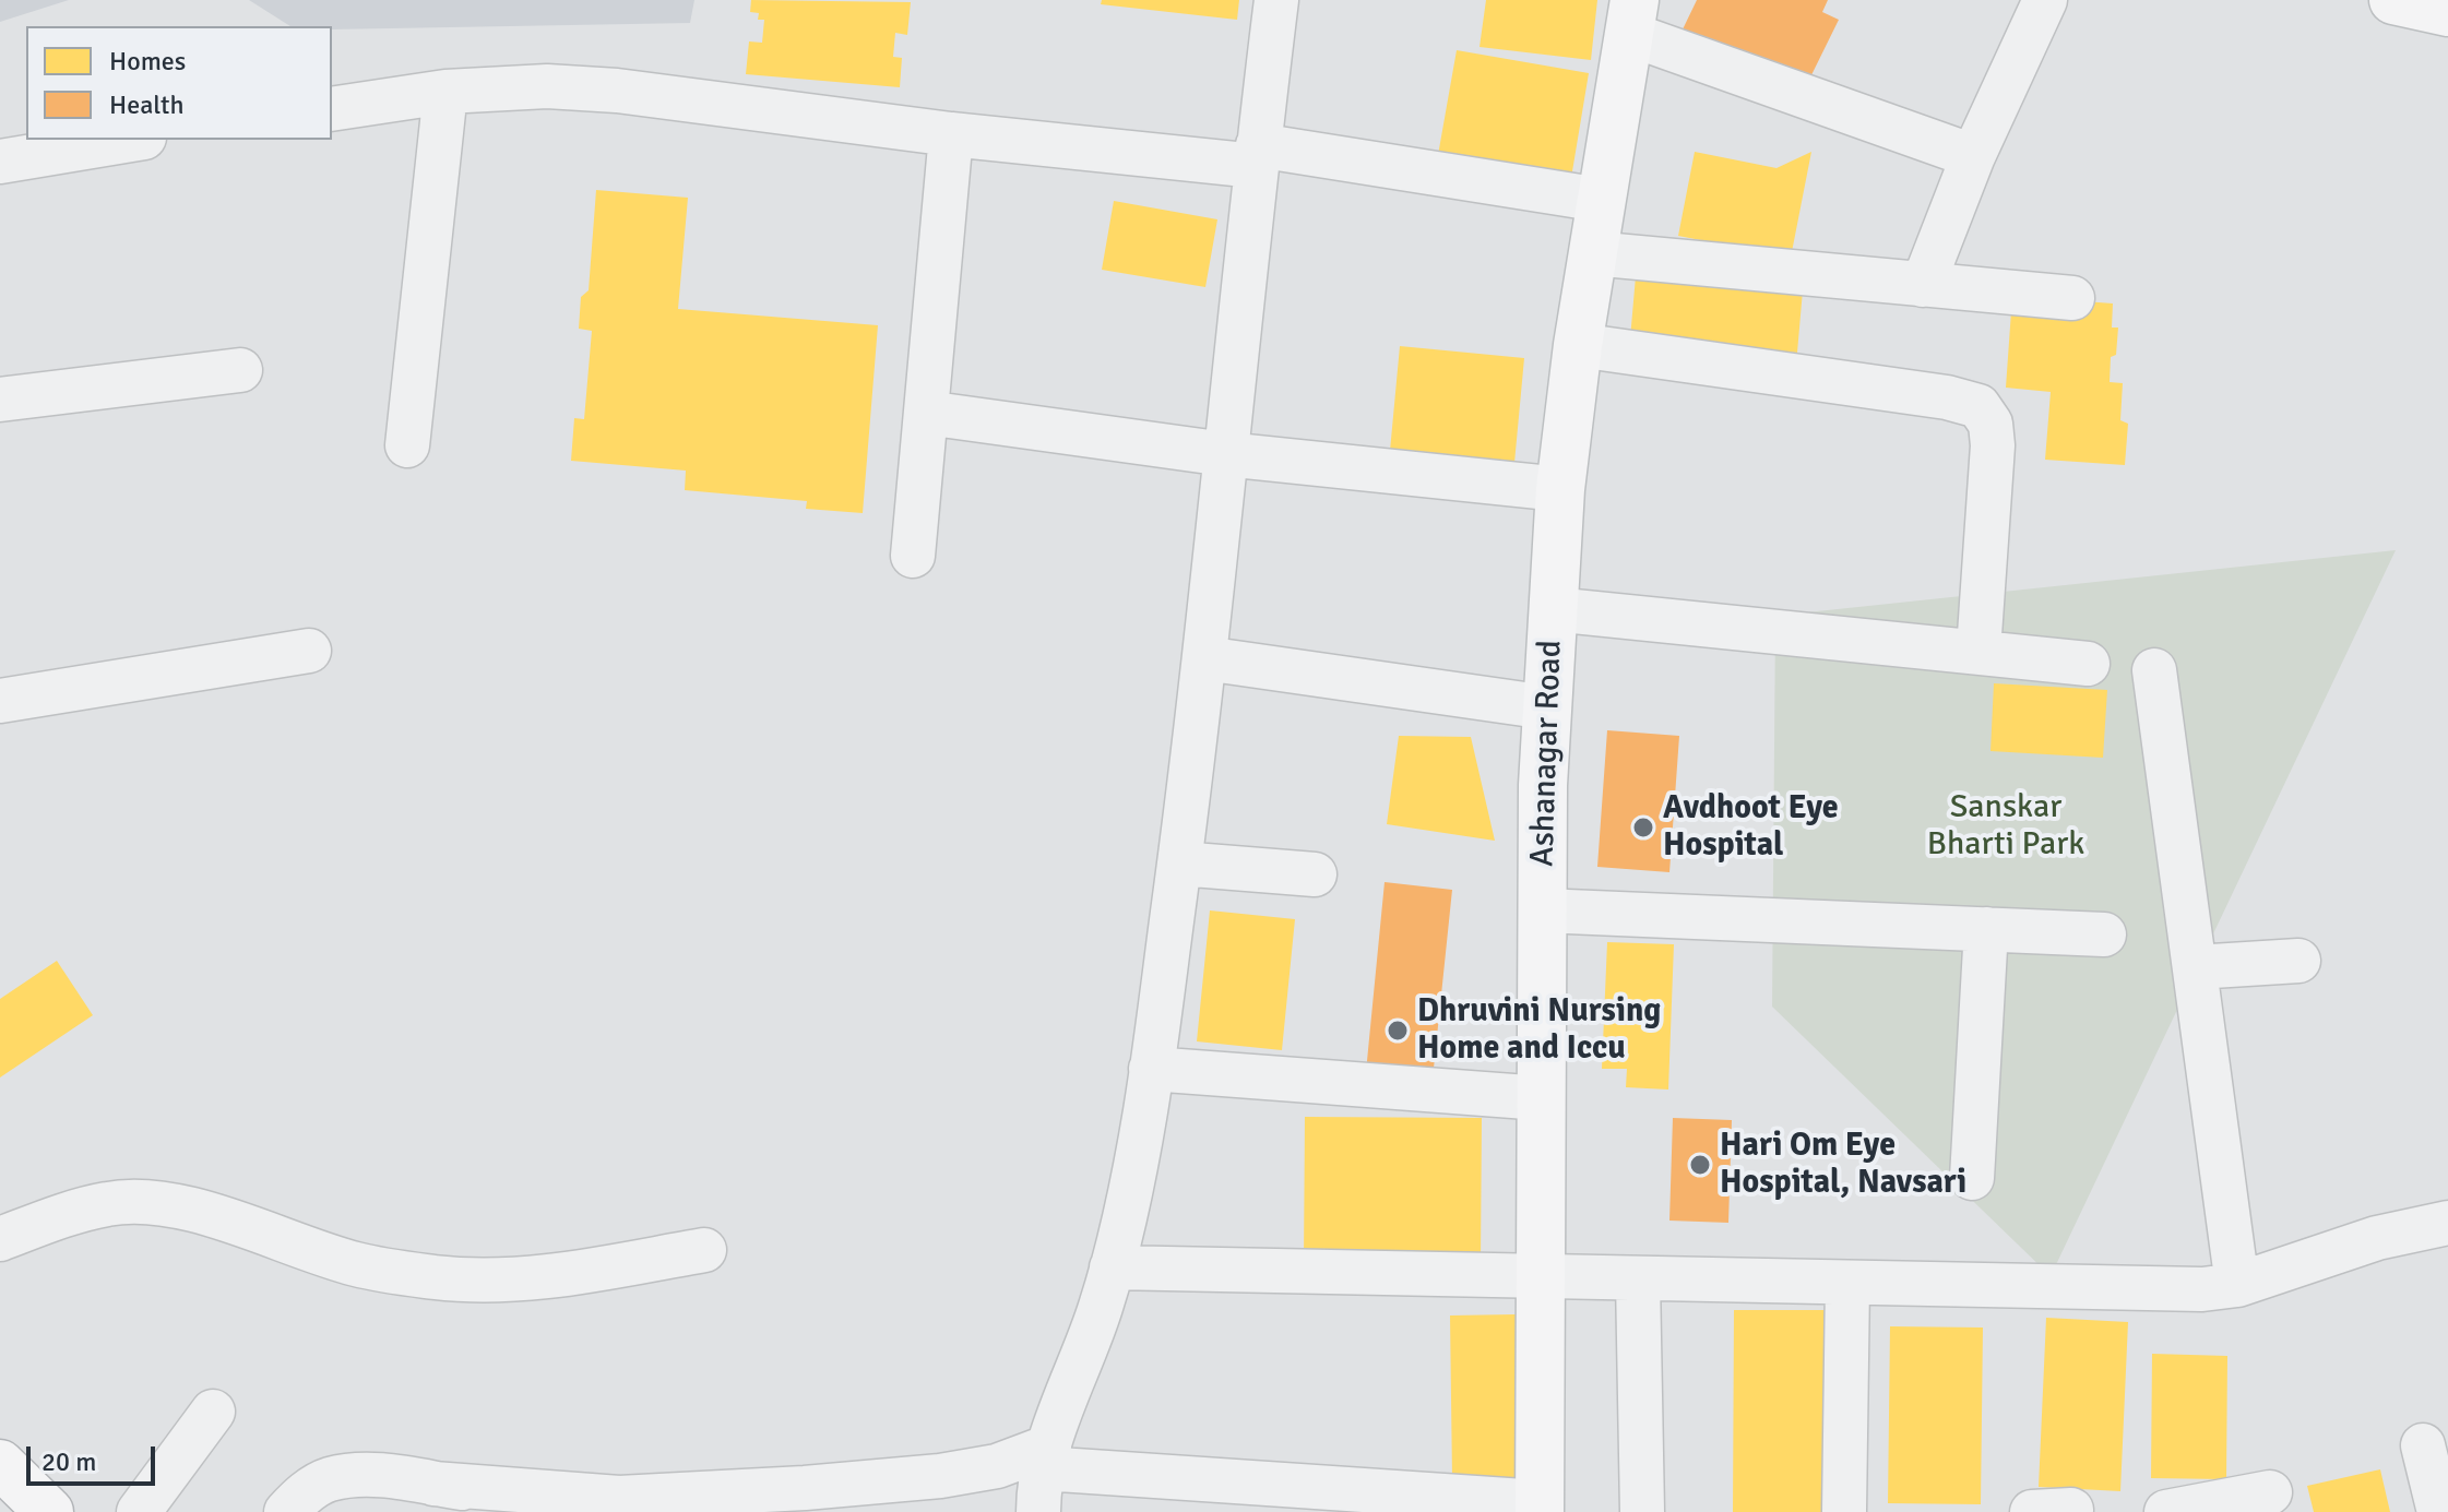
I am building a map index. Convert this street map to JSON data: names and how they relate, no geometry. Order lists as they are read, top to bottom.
{
  "streets": {
    "main road": ["Ashanagar Road"]
  },
  "parks": ["Sanskar Bharti Park"],
  "places": ["Avdhoot Eye Hospital", "Dhruvini Nursing Home and Iccu", "Hari Om Eye Hospital, Navsari"],
  "legend": ["Homes", "Health"],
  "scale_bar": "20 m"
}
